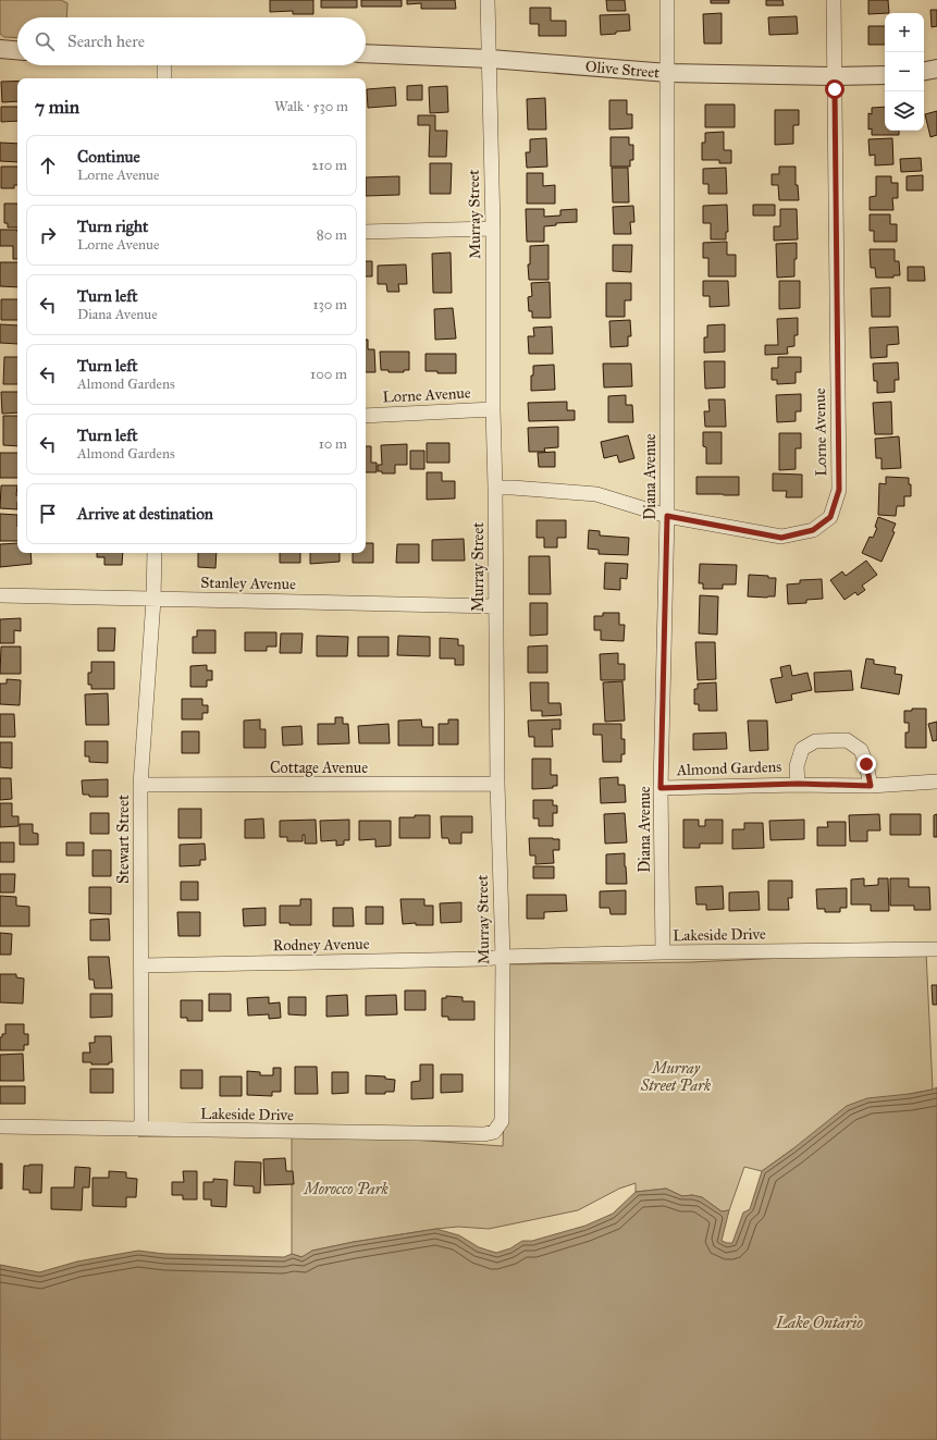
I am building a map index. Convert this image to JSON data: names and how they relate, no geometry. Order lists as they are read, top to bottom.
{
  "streets": {
    "street": [
      "Olive Street",
      "Murray Street",
      "Lorne Avenue",
      "Diana Avenue",
      "Stanley Avenue",
      "Cottage Avenue",
      "Almond Gardens",
      "Stewart Street",
      "Lakeside Drive",
      "Rodney Avenue"
    ]
  },
  "crossings": [
    ["Olive Street", "Murray Street"],
    ["Olive Street", "Lorne Avenue"],
    ["Olive Street", "Diana Avenue"],
    ["Murray Street", "Lorne Avenue"],
    ["Murray Street", "Stanley Avenue"],
    ["Murray Street", "Cottage Avenue"],
    ["Murray Street", "Lakeside Drive"],
    ["Murray Street", "Rodney Avenue"],
    ["Lorne Avenue", "Diana Avenue"],
    ["Diana Avenue", "Almond Gardens"],
    ["Diana Avenue", "Lakeside Drive"],
    ["Stanley Avenue", "Stewart Street"],
    ["Cottage Avenue", "Stewart Street"],
    ["Stewart Street", "Lakeside Drive"],
    ["Stewart Street", "Rodney Avenue"],
    ["Lakeside Drive", "Rodney Avenue"]
  ],
  "water": ["Lake Ontario"],
  "parks": ["Murray Street Park", "Morocco Park"],
  "page": {
    "map_buttons": ["+", "−"],
    "search": "Search here",
    "heading": ["7 min", "Walk · 530 m"],
    "list": [
      ["Continue", "Lorne Avenue", "210 m"],
      ["Turn right", "Lorne Avenue", "80 m"],
      ["Turn left", "Diana Avenue", "130 m"],
      ["Turn left", "Almond Gardens", "100 m"],
      ["Turn left", "Almond Gardens", "10 m"],
      "Arrive at destination"
    ]
  }
}
